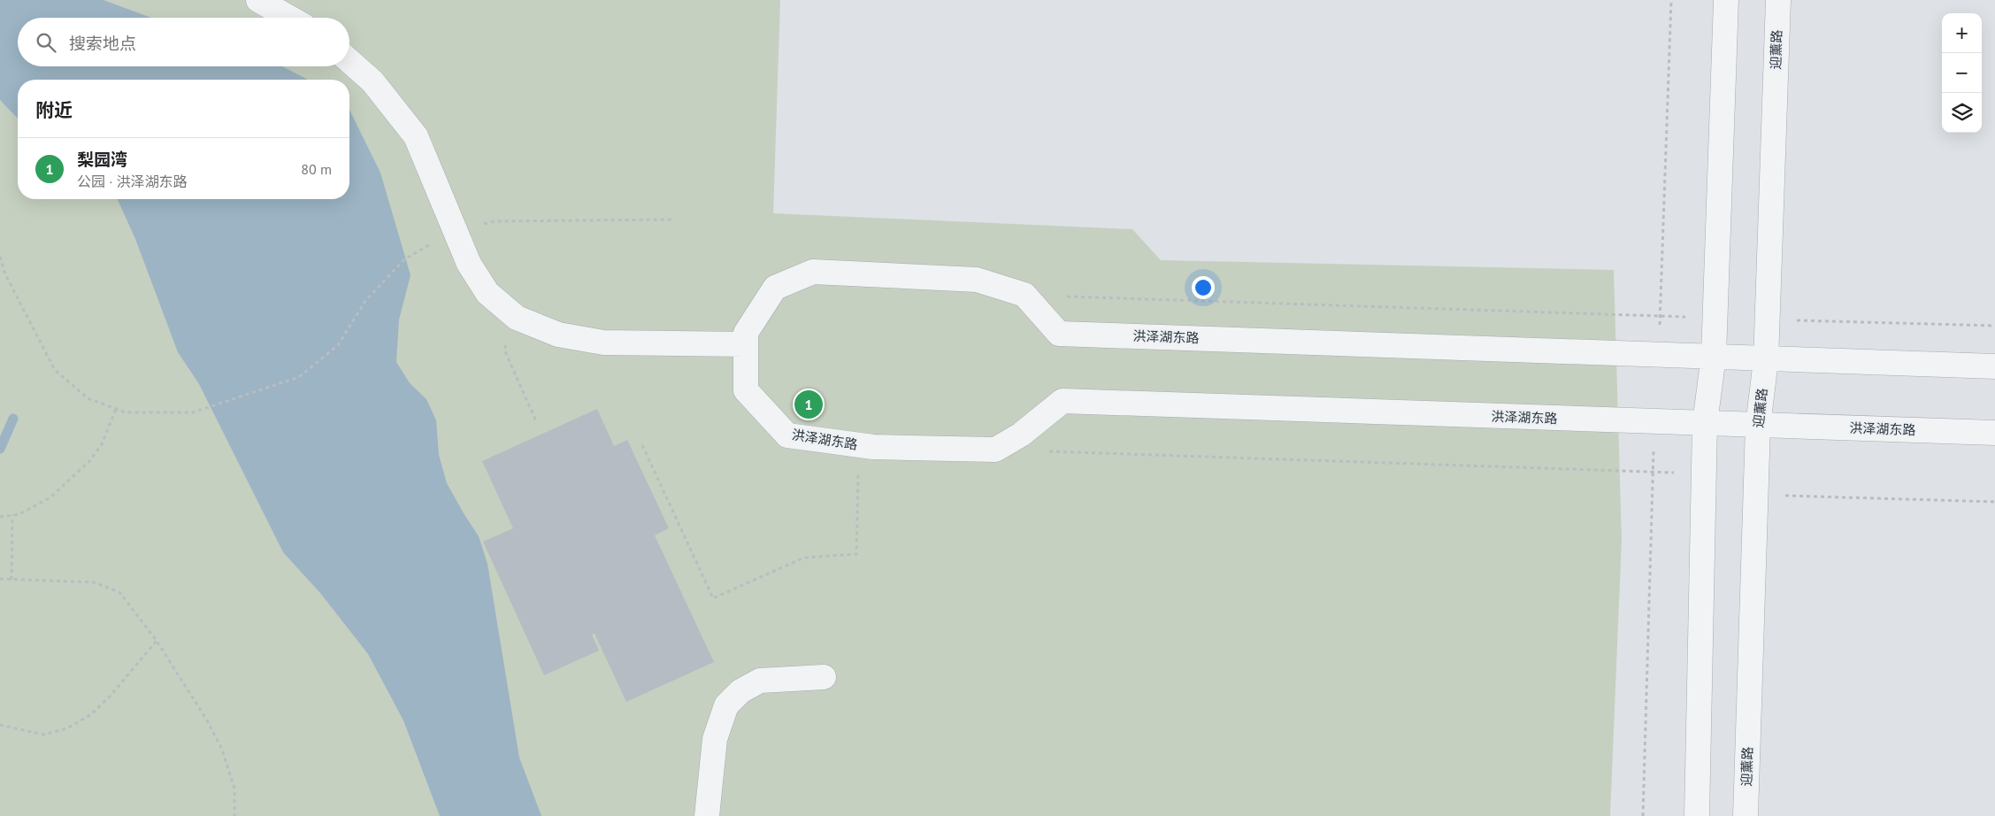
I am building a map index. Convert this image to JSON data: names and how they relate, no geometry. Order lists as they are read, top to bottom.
{
  "streets": {
    "street": ["迎薰路", "洪泽湖东路"]
  },
  "crossings": [
    ["迎薰路", "洪泽湖东路"]
  ],
  "page": {
    "map_buttons": ["+", "−"],
    "search": "搜索地点",
    "heading": "附近",
    "list": [
      {
        "mark": "1",
        "name": "梨园湾",
        "note": "公园 · 洪泽湖东路",
        "value": "80 m"
      }
    ],
    "pins": "1"
  }
}
